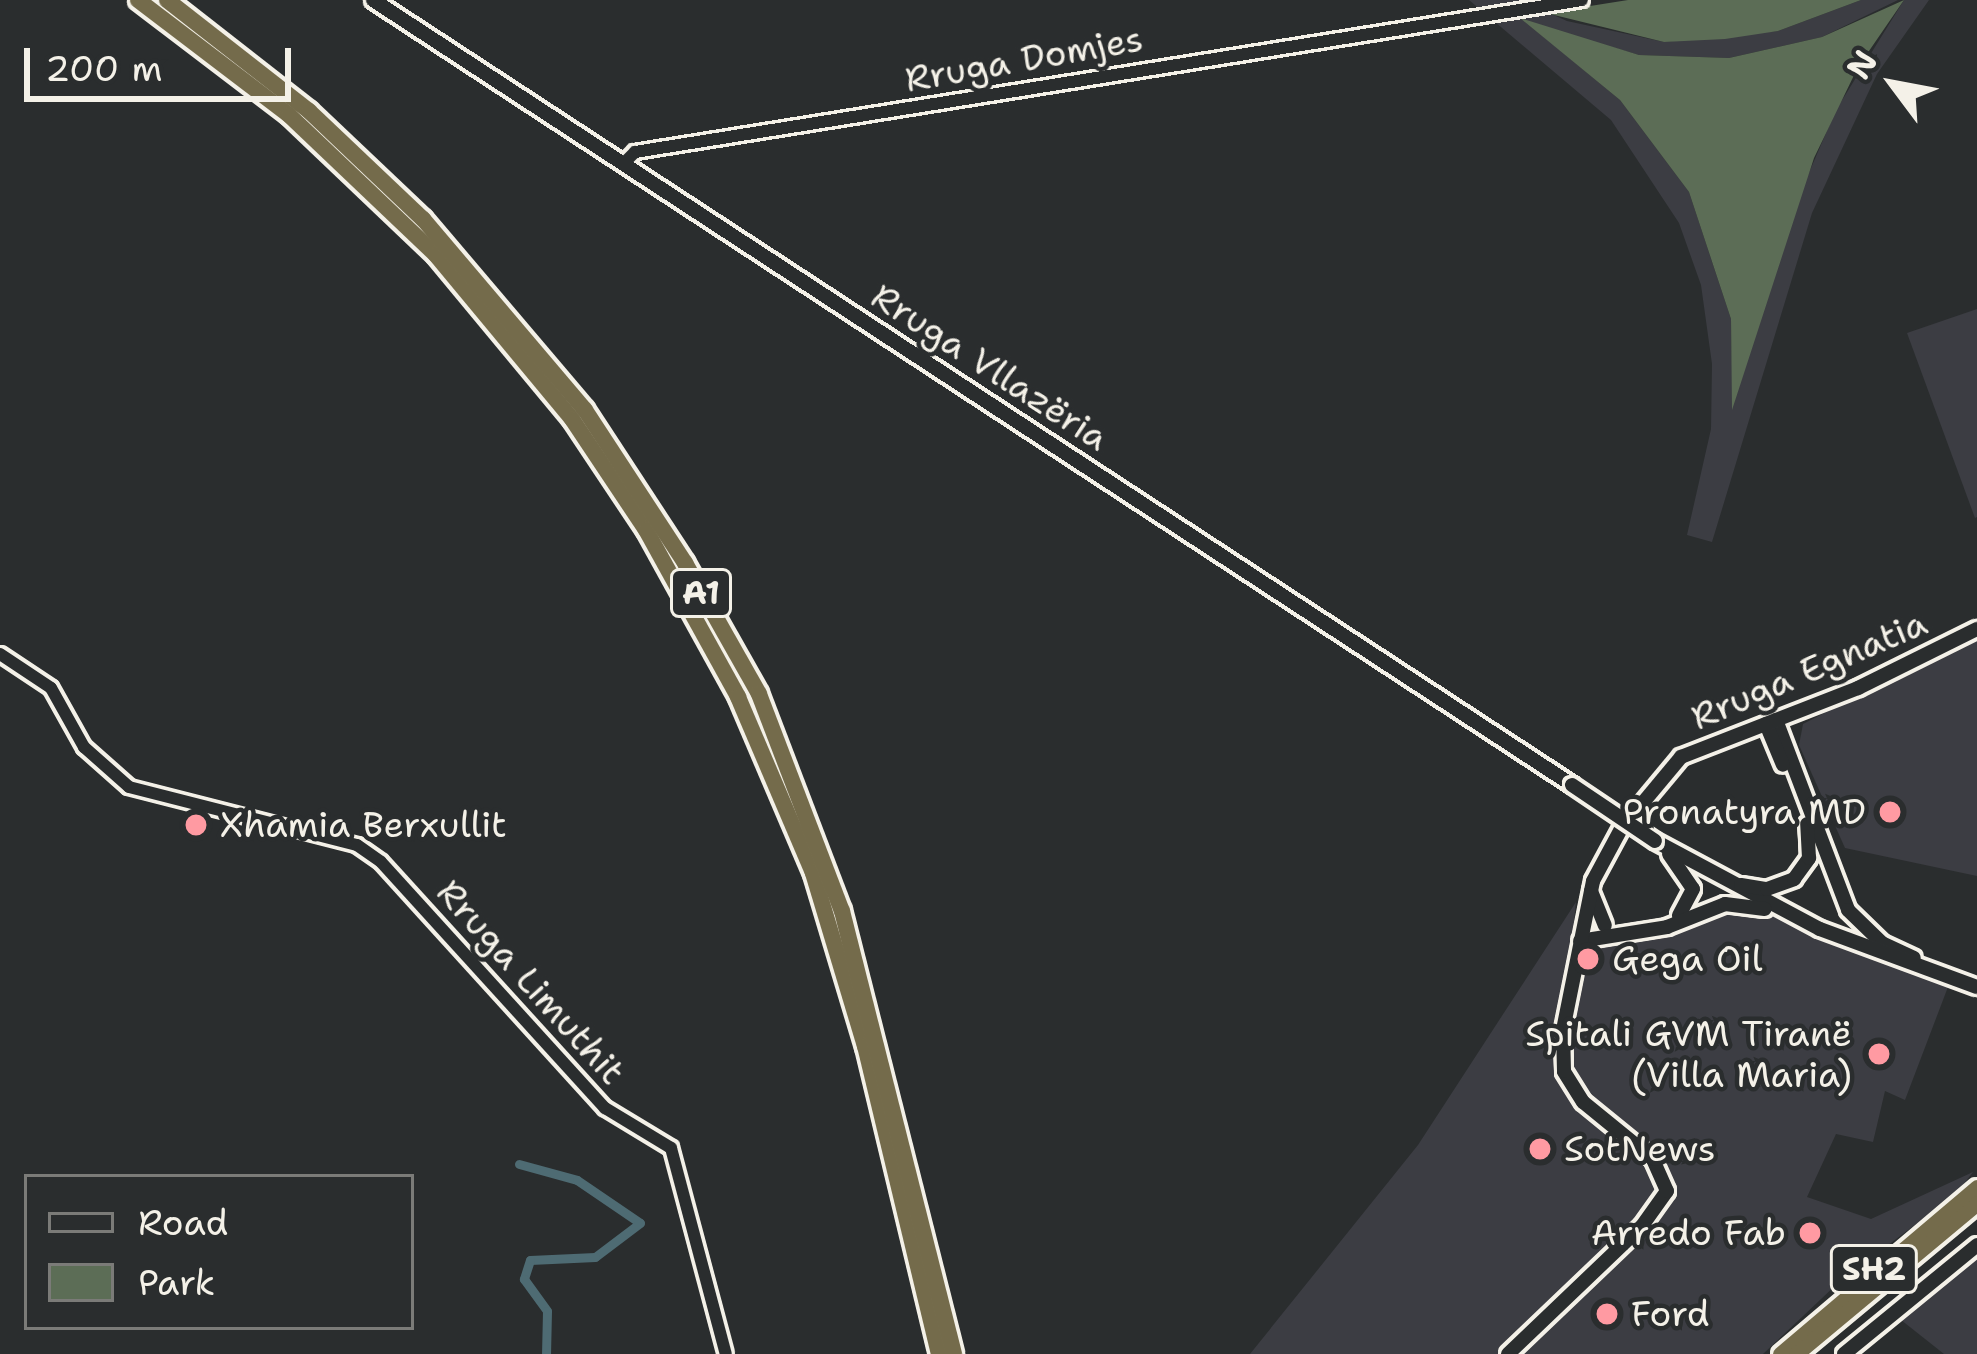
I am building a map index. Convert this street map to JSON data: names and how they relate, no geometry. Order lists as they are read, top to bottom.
{
  "streets": {
    "highway": ["A1", "SH2"],
    "main road": ["Rruga Vllazëria", "Rruga Egnatia"],
    "street": ["Rruga Domjes", "Rruga Limuthit"]
  },
  "crossings": [
    ["Rruga Domjes", "Rruga Vllazëria"]
  ],
  "places": [
    "Pronatyra MD",
    "Xhamia Berxullit",
    "Gega Oil",
    "Spitali GVM Tiranë (Villa Maria)",
    "SotNews",
    "Arredo Fab",
    "Ford"
  ],
  "legend": ["Road", "Park"],
  "scale_bar": "200 m",
  "north": "top left"
}
